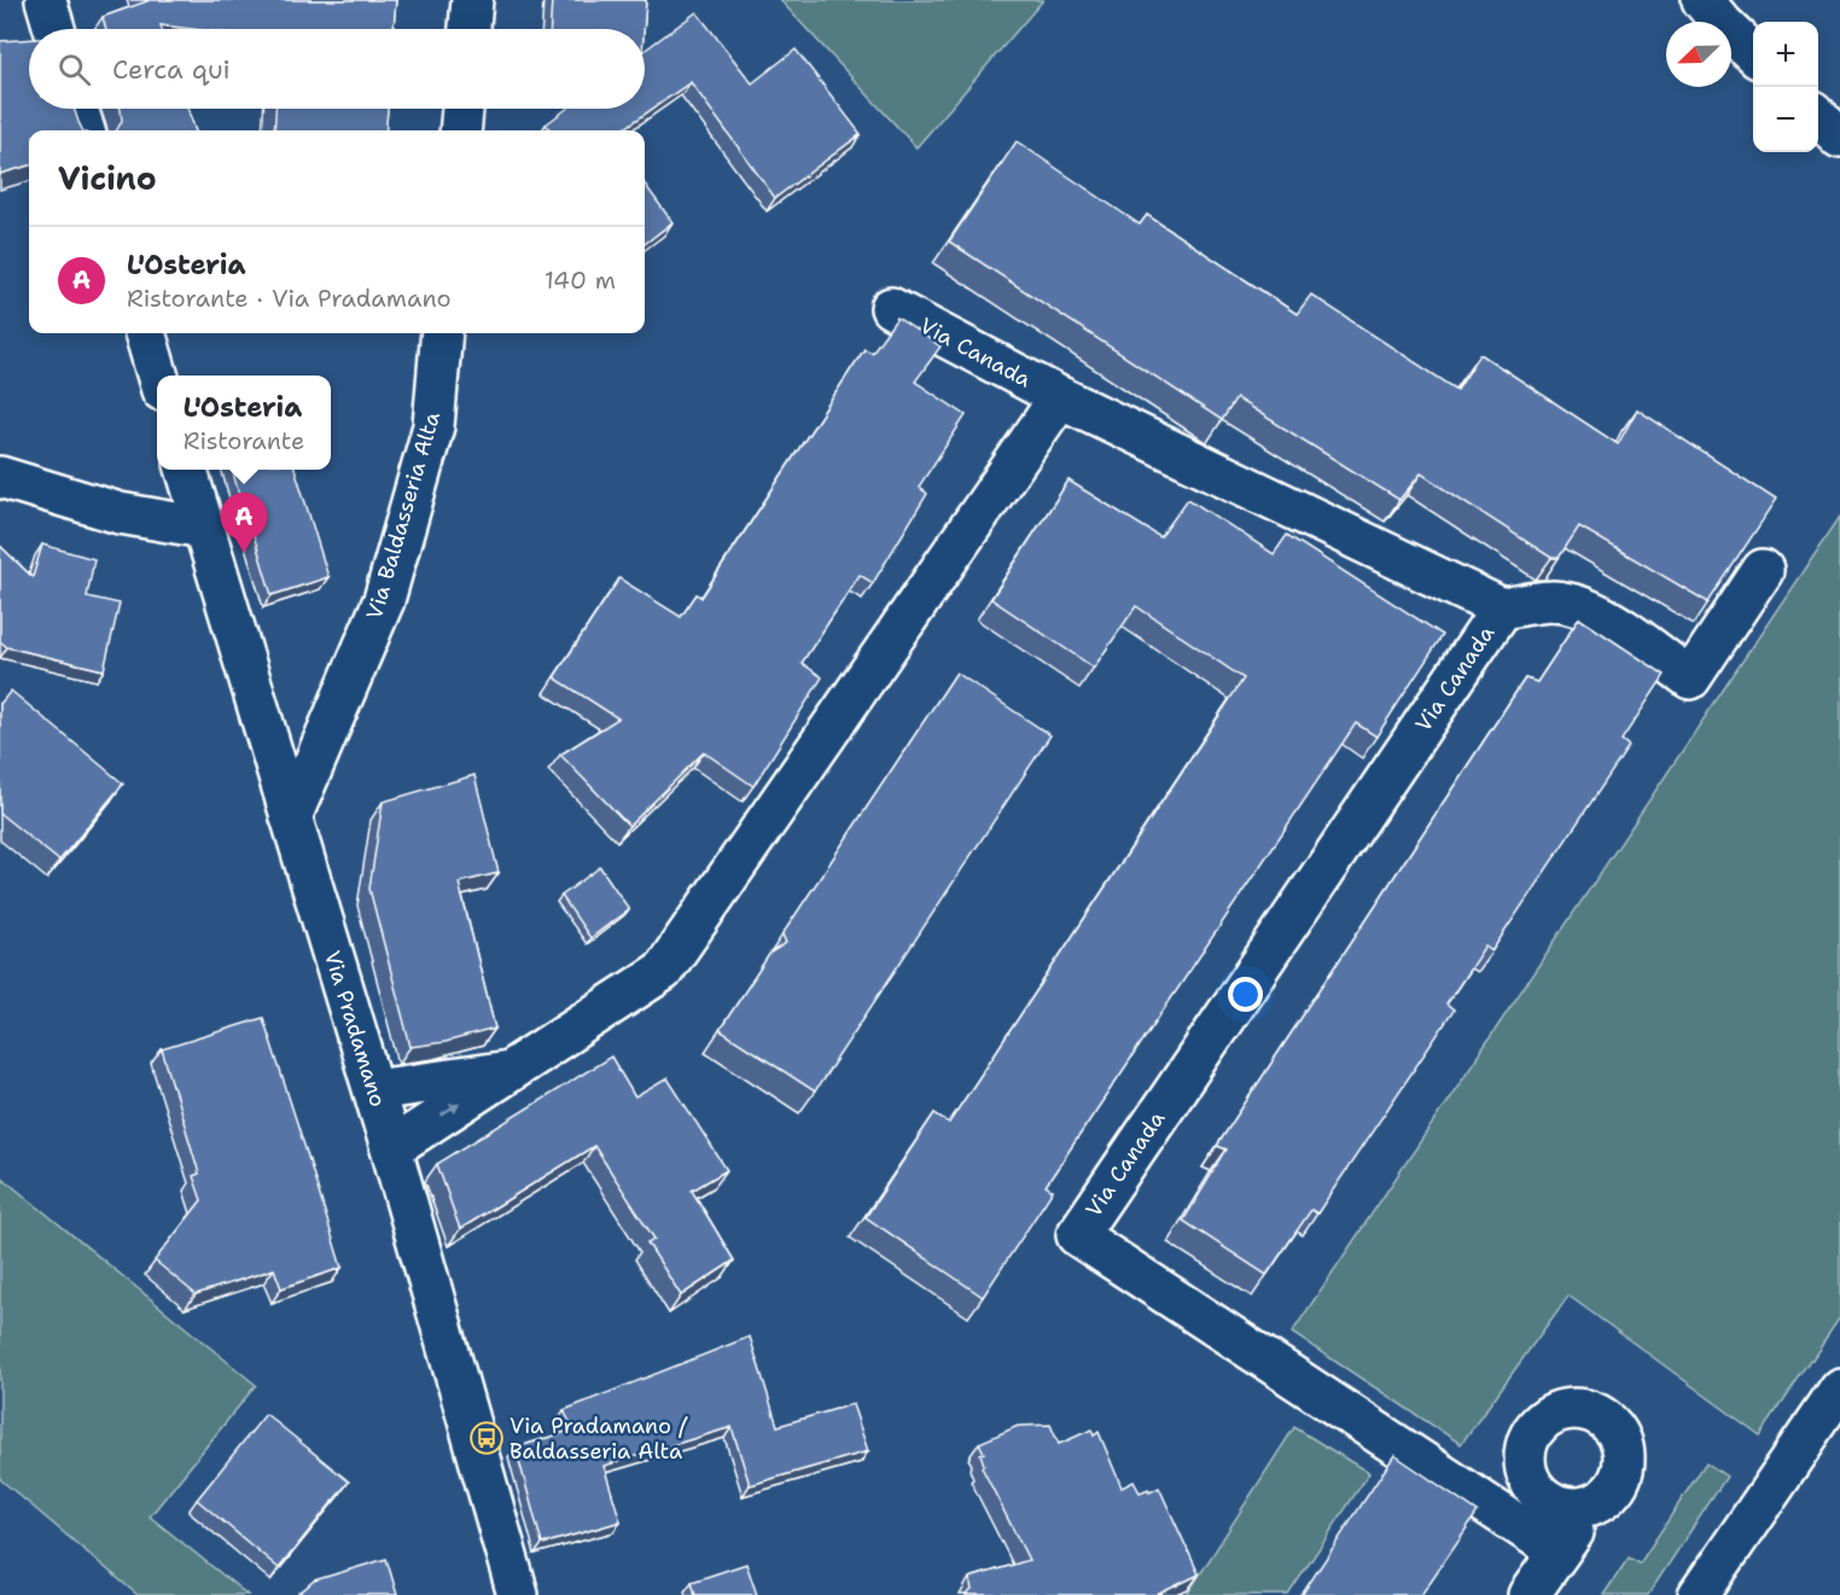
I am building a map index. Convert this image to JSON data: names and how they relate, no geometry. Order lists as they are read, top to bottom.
{
  "streets": {
    "street": ["Via Canada", "Via Baldasseria Alta", "Via Pradamano"]
  },
  "crossings": [
    ["Via Baldasseria Alta", "Via Pradamano"]
  ],
  "places": {
    "bus stop": ["Via Pradamano / Baldasseria Alta"]
  },
  "north": "bottom left",
  "page": {
    "map_buttons": ["+", "−"],
    "search": "Cerca qui",
    "heading": "Vicino",
    "list": [
      {
        "mark": "A",
        "name": "L'Osteria",
        "note": "Ristorante · Via Pradamano",
        "value": "140 m"
      }
    ],
    "popup": ["L'Osteria", "Ristorante"],
    "pins": "A"
  }
}
